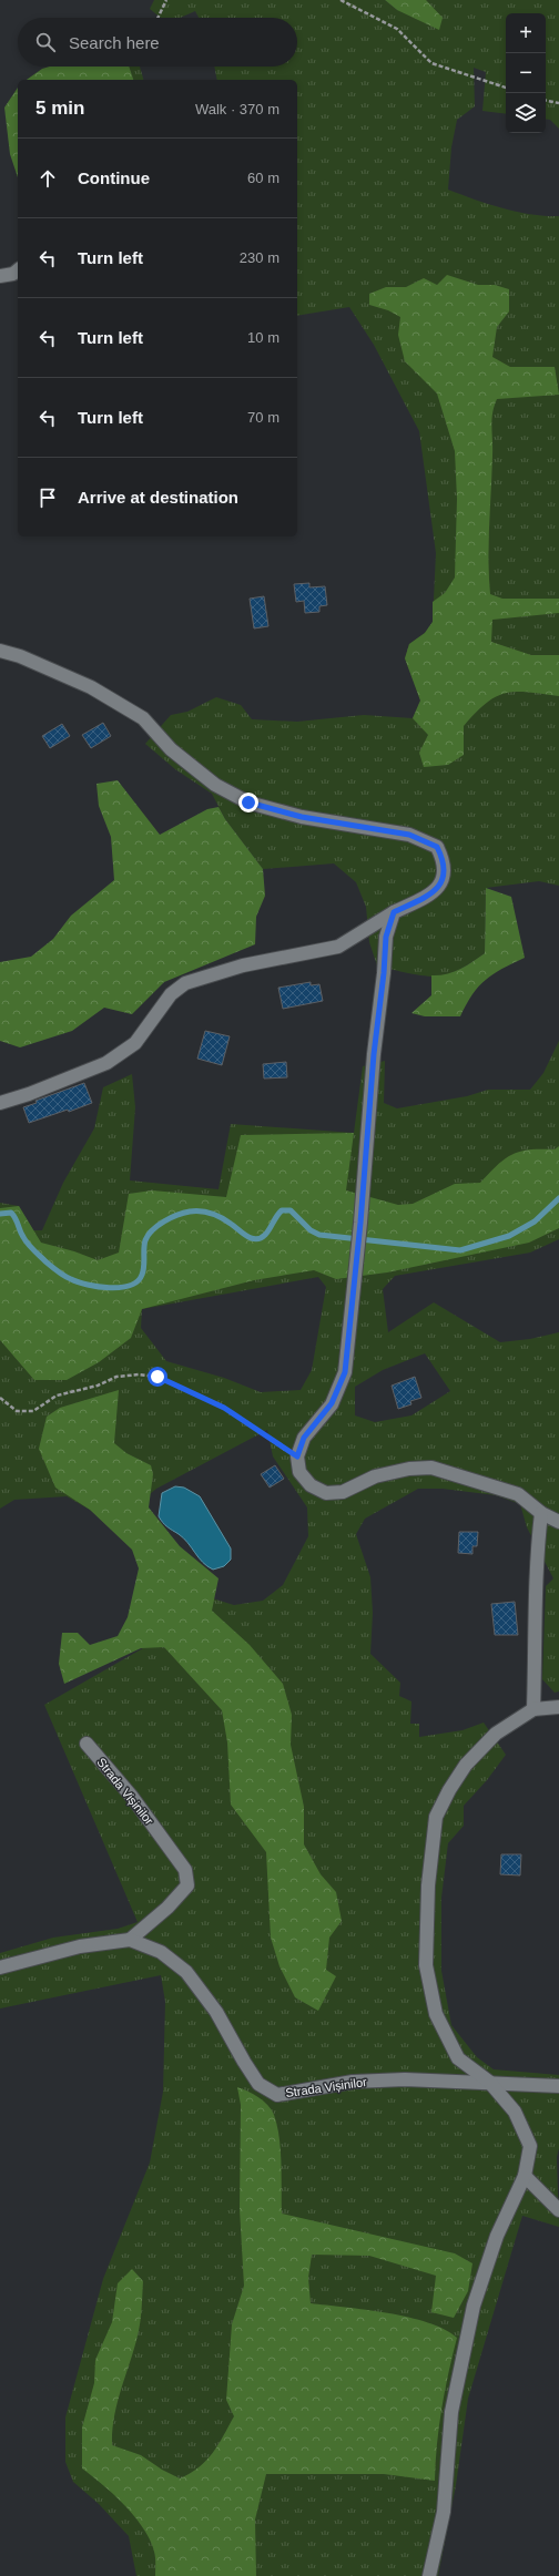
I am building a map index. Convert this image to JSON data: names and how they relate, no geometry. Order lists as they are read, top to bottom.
{
  "streets": {
    "street": ["Strada Vișinilor"]
  },
  "page": {
    "map_buttons": ["+", "−"],
    "search": "Search here",
    "heading": ["5 min", "Walk · 370 m"],
    "list": [
      ["Continue", "60 m"],
      ["Turn left", "230 m"],
      ["Turn left", "10 m"],
      ["Turn left", "70 m"],
      "Arrive at destination"
    ]
  }
}
